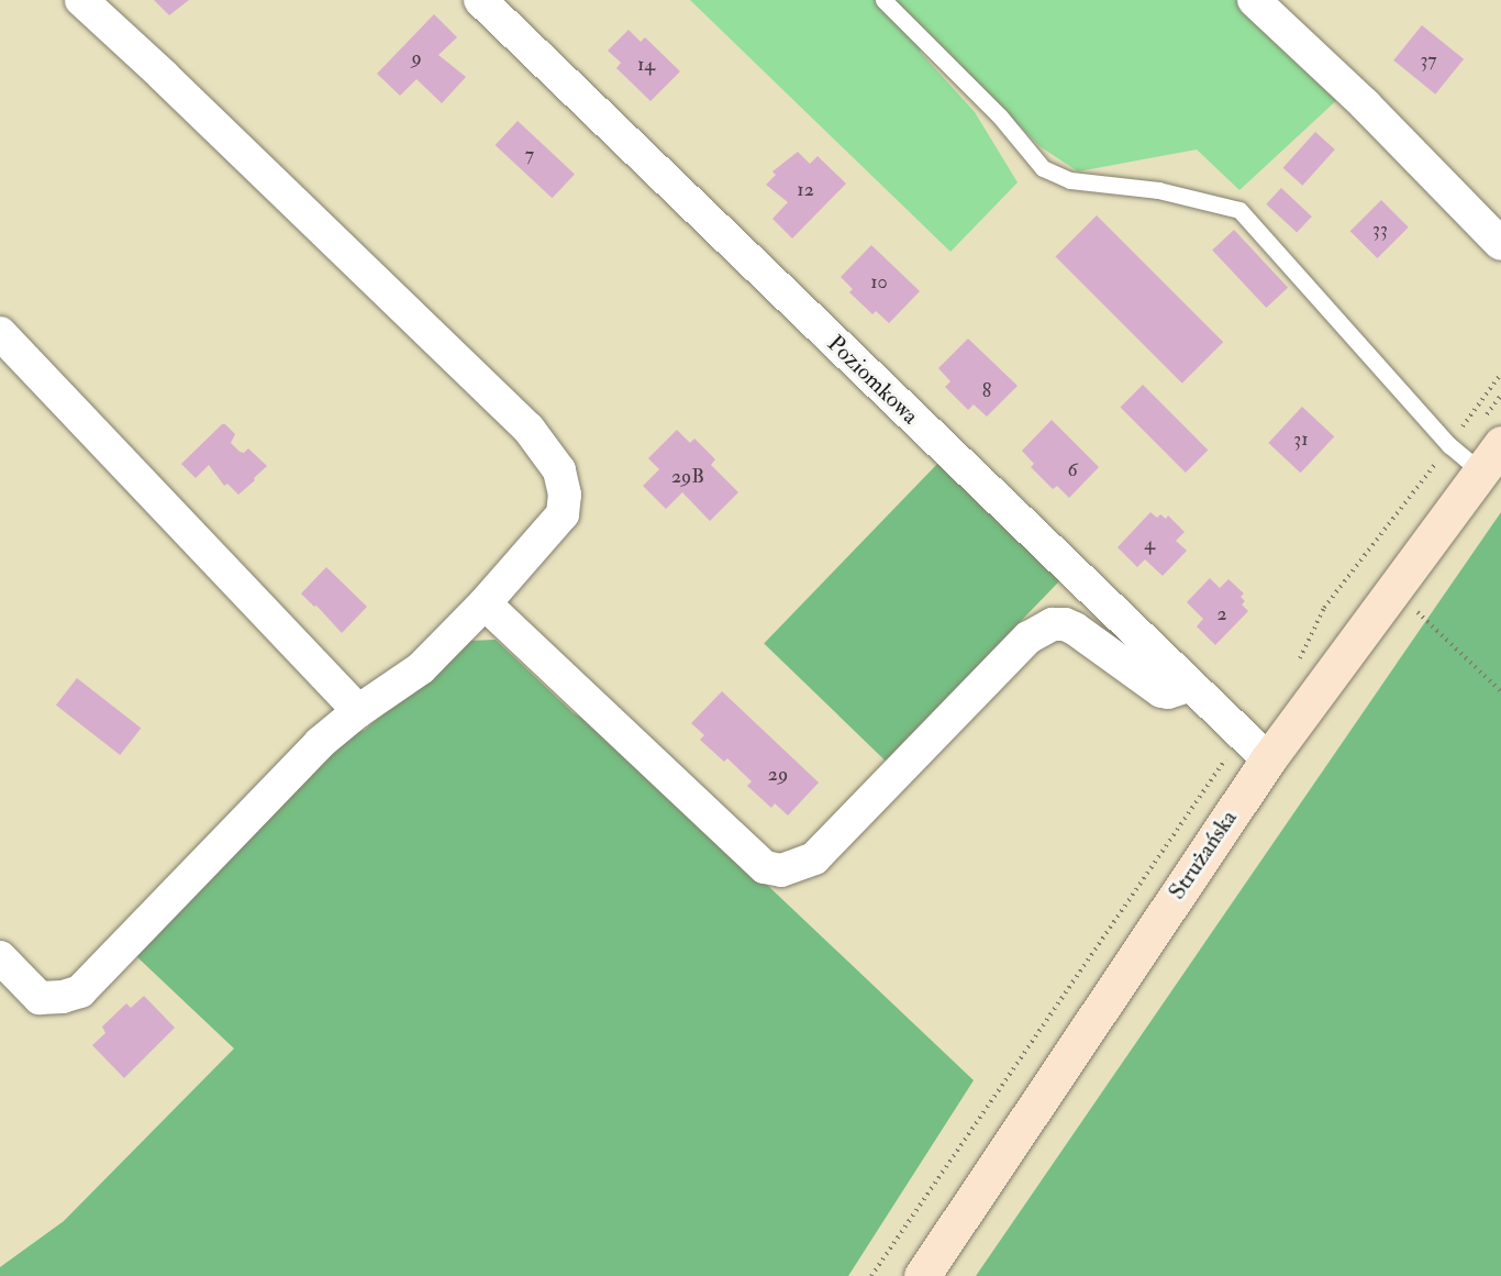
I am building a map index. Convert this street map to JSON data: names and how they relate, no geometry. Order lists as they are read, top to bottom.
{
  "streets": {
    "main road": ["Strużańska"],
    "street": ["Poziomkowa"]
  },
  "crossings": [
    ["Poziomkowa", "Strużańska"]
  ],
  "house_numbers": [
    "9",
    "37",
    "14",
    "7",
    "12",
    "33",
    "10",
    "8",
    "31",
    "6",
    "29B",
    "4",
    "2",
    "29"
  ]
}
